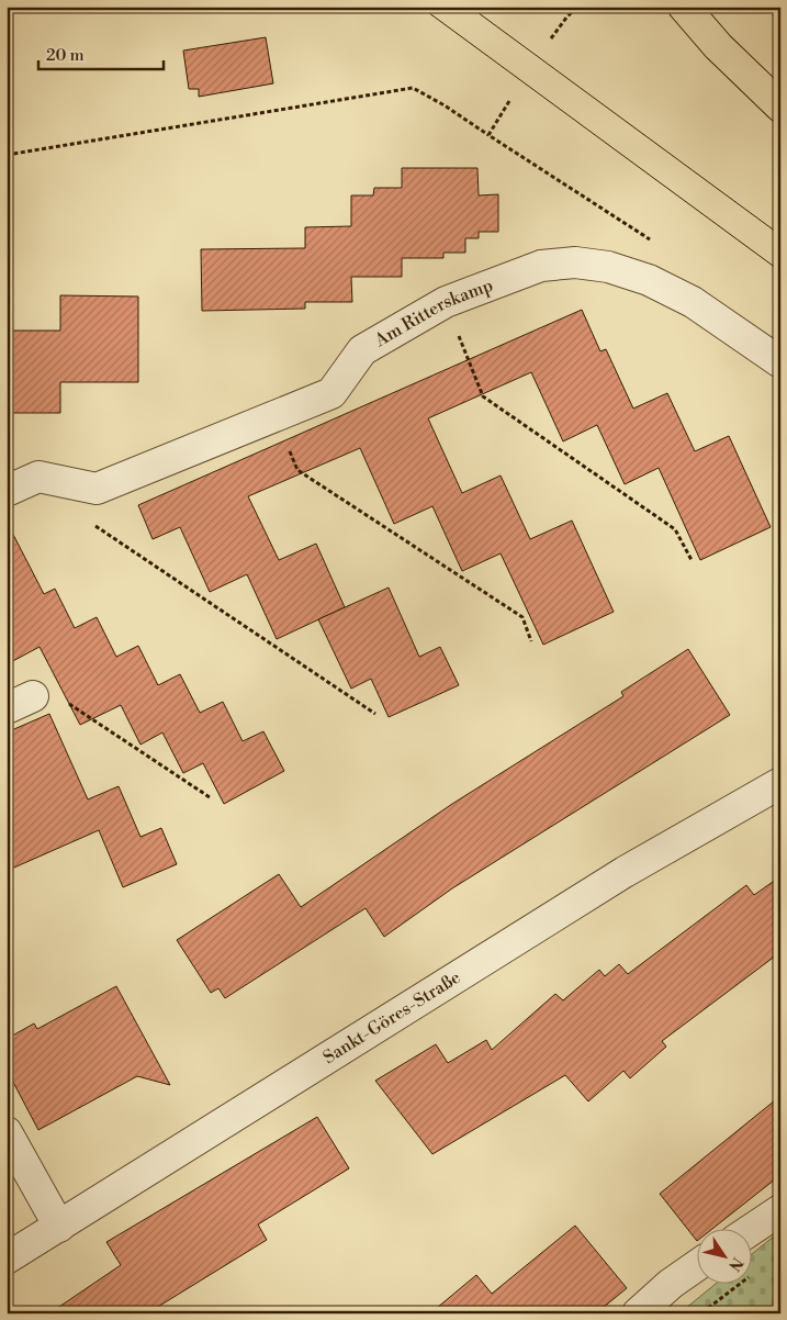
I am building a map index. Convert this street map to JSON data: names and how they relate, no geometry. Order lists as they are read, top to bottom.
{
  "streets": {
    "street": ["Am Ritterskamp", "Sankt-Göres-Straße"]
  },
  "scale_bar": "20 m",
  "north": "bottom right"
}
